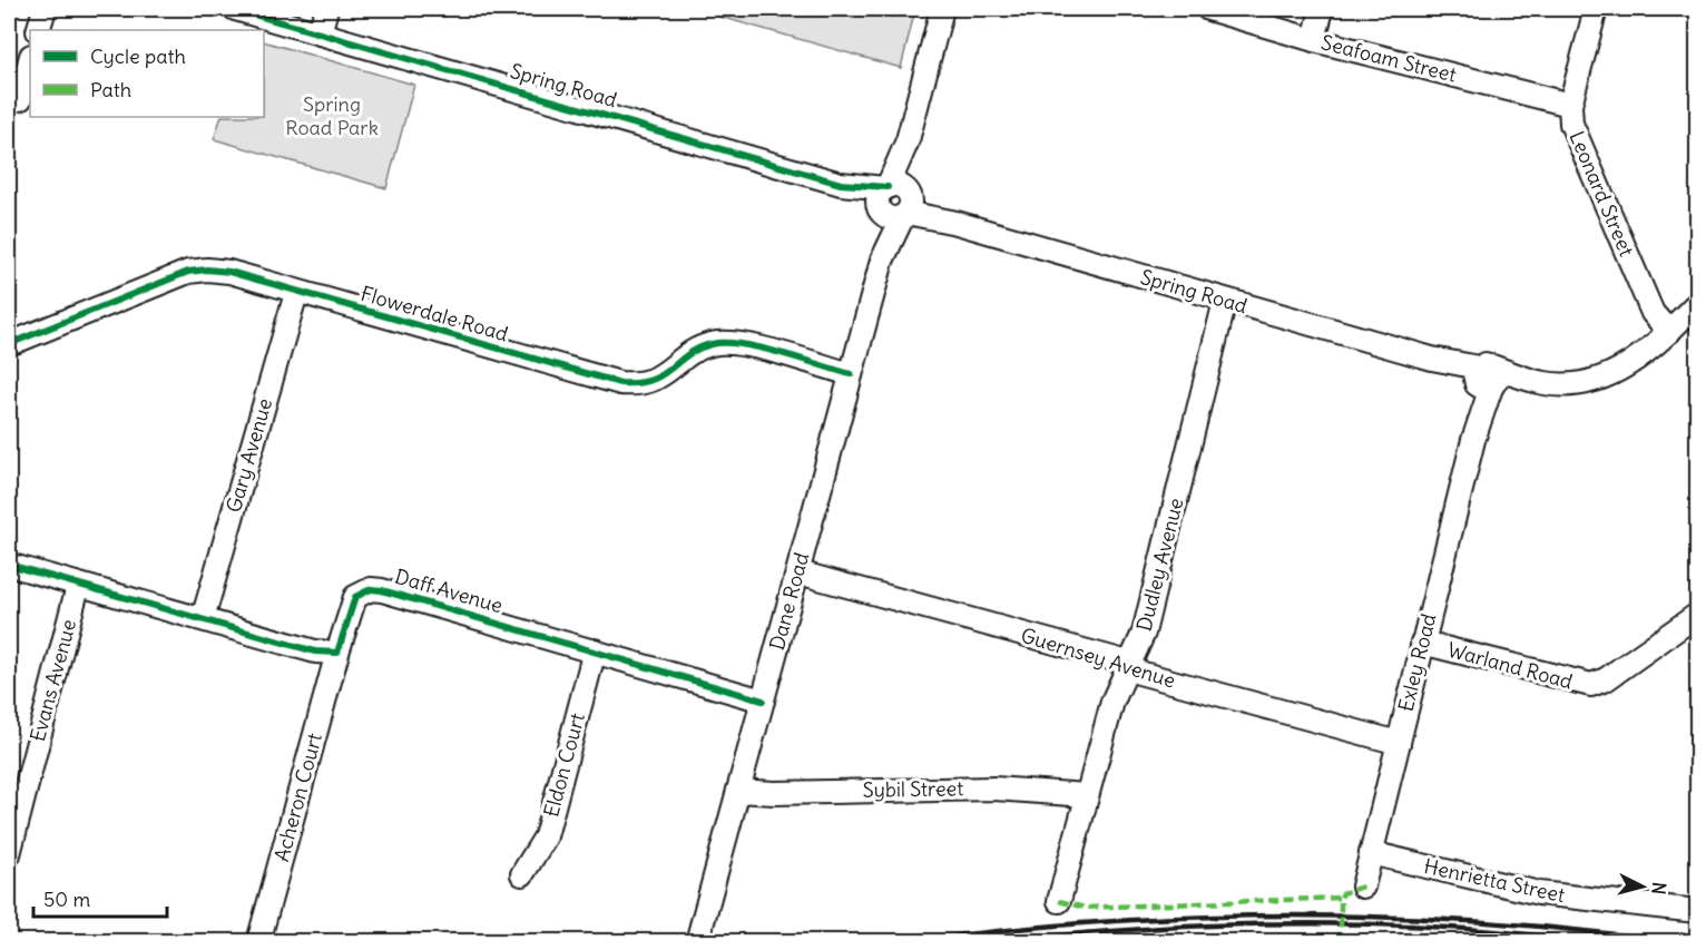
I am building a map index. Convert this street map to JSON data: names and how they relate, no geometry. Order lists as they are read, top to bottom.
{
  "streets": {
    "street": [
      "Seafoam Street",
      "Spring Road",
      "Leonard Street",
      "Flowerdale Road",
      "Gary Avenue",
      "Dudley Avenue",
      "Daff Avenue",
      "Dane Road",
      "Guernsey Avenue",
      "Exley Road",
      "Warland Road",
      "Evans Avenue",
      "Eldon Court",
      "Sybil Street",
      "Acheron Court",
      "Henrietta Street"
    ]
  },
  "crossings": [
    ["Seafoam Street", "Leonard Street"],
    ["Spring Road", "Dudley Avenue"],
    ["Spring Road", "Dane Road"],
    ["Spring Road", "Exley Road"],
    ["Flowerdale Road", "Gary Avenue"],
    ["Flowerdale Road", "Dane Road"],
    ["Dudley Avenue", "Guernsey Avenue"],
    ["Dudley Avenue", "Sybil Street"],
    ["Daff Avenue", "Dane Road"],
    ["Daff Avenue", "Eldon Court"],
    ["Daff Avenue", "Acheron Court"],
    ["Dane Road", "Guernsey Avenue"],
    ["Dane Road", "Sybil Street"],
    ["Guernsey Avenue", "Exley Road"],
    ["Exley Road", "Warland Road"],
    ["Exley Road", "Henrietta Street"]
  ],
  "parks": ["Spring Road Park"],
  "legend": ["Cycle path", "Path"],
  "scale_bar": "50 m",
  "north": "right"
}
